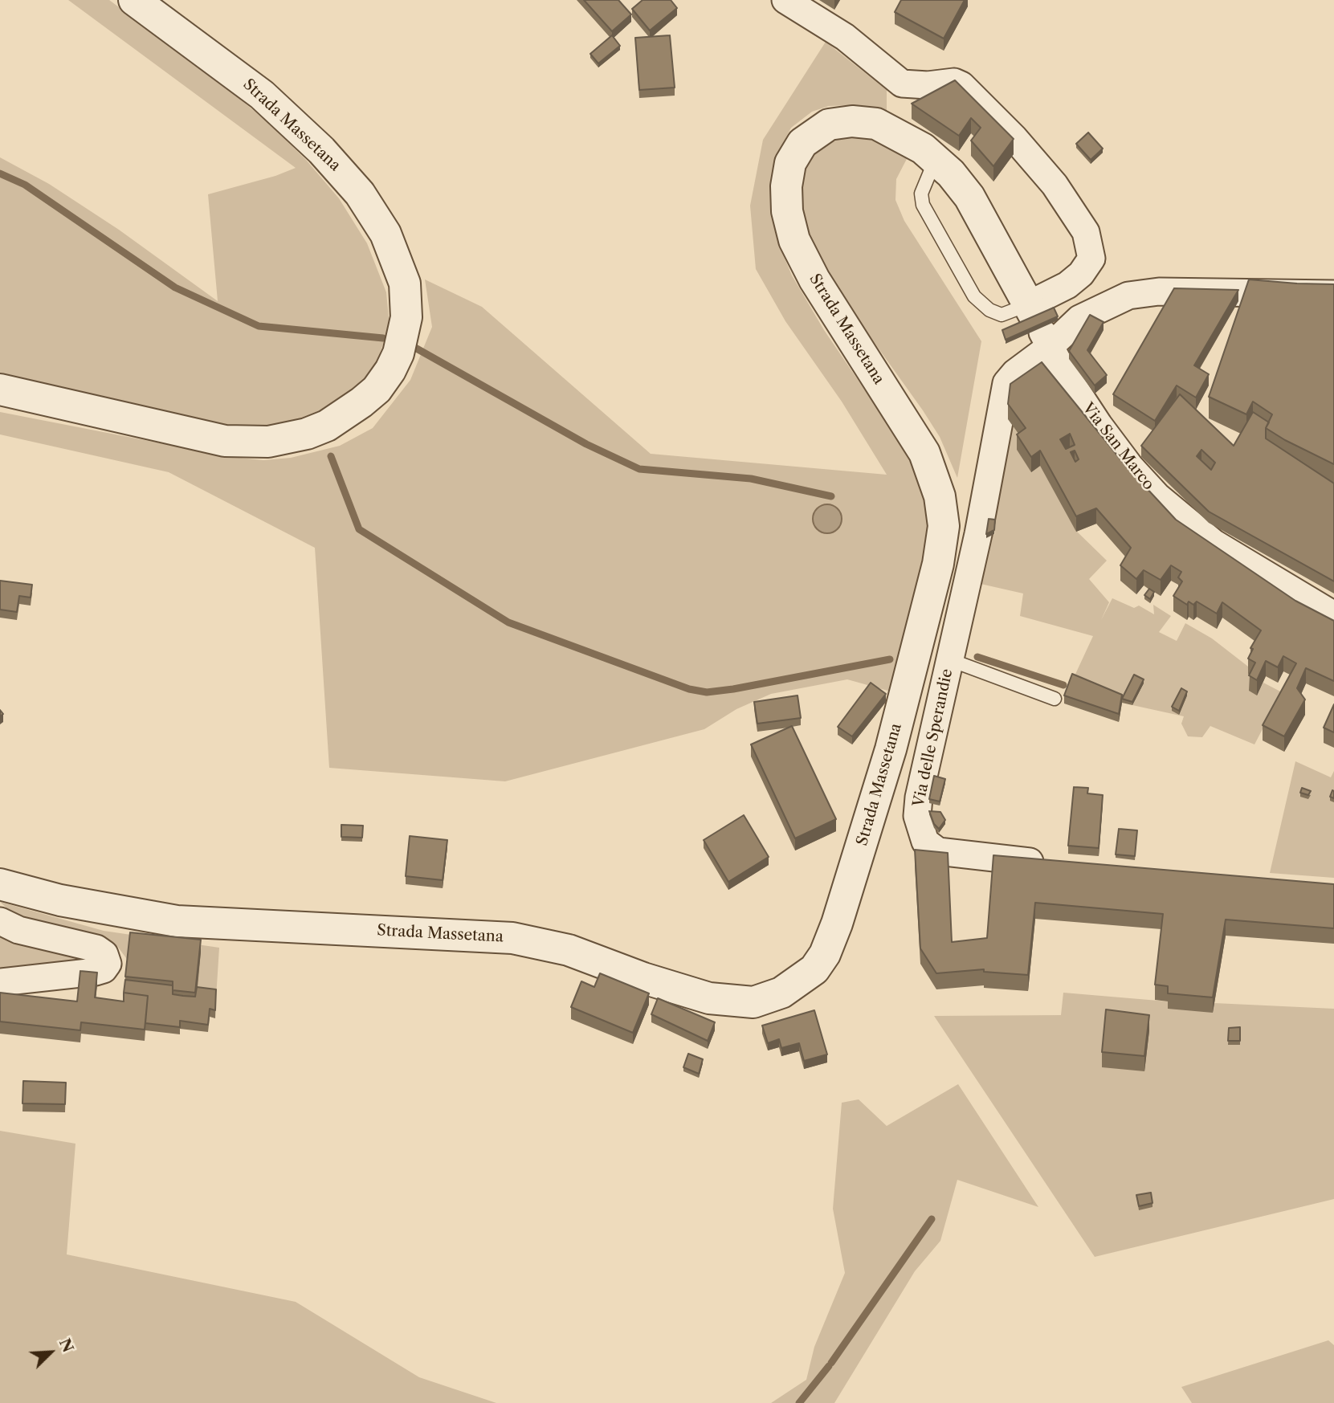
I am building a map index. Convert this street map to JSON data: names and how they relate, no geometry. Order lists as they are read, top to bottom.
{
  "streets": {
    "street": ["Strada Massetana", "Via San Marco", "Via delle Sperandie"]
  },
  "crossings": [
    ["Strada Massetana", "Via San Marco"],
    ["Strada Massetana", "Via delle Sperandie"],
    ["Via San Marco", "Via delle Sperandie"]
  ],
  "north": "top right"
}
